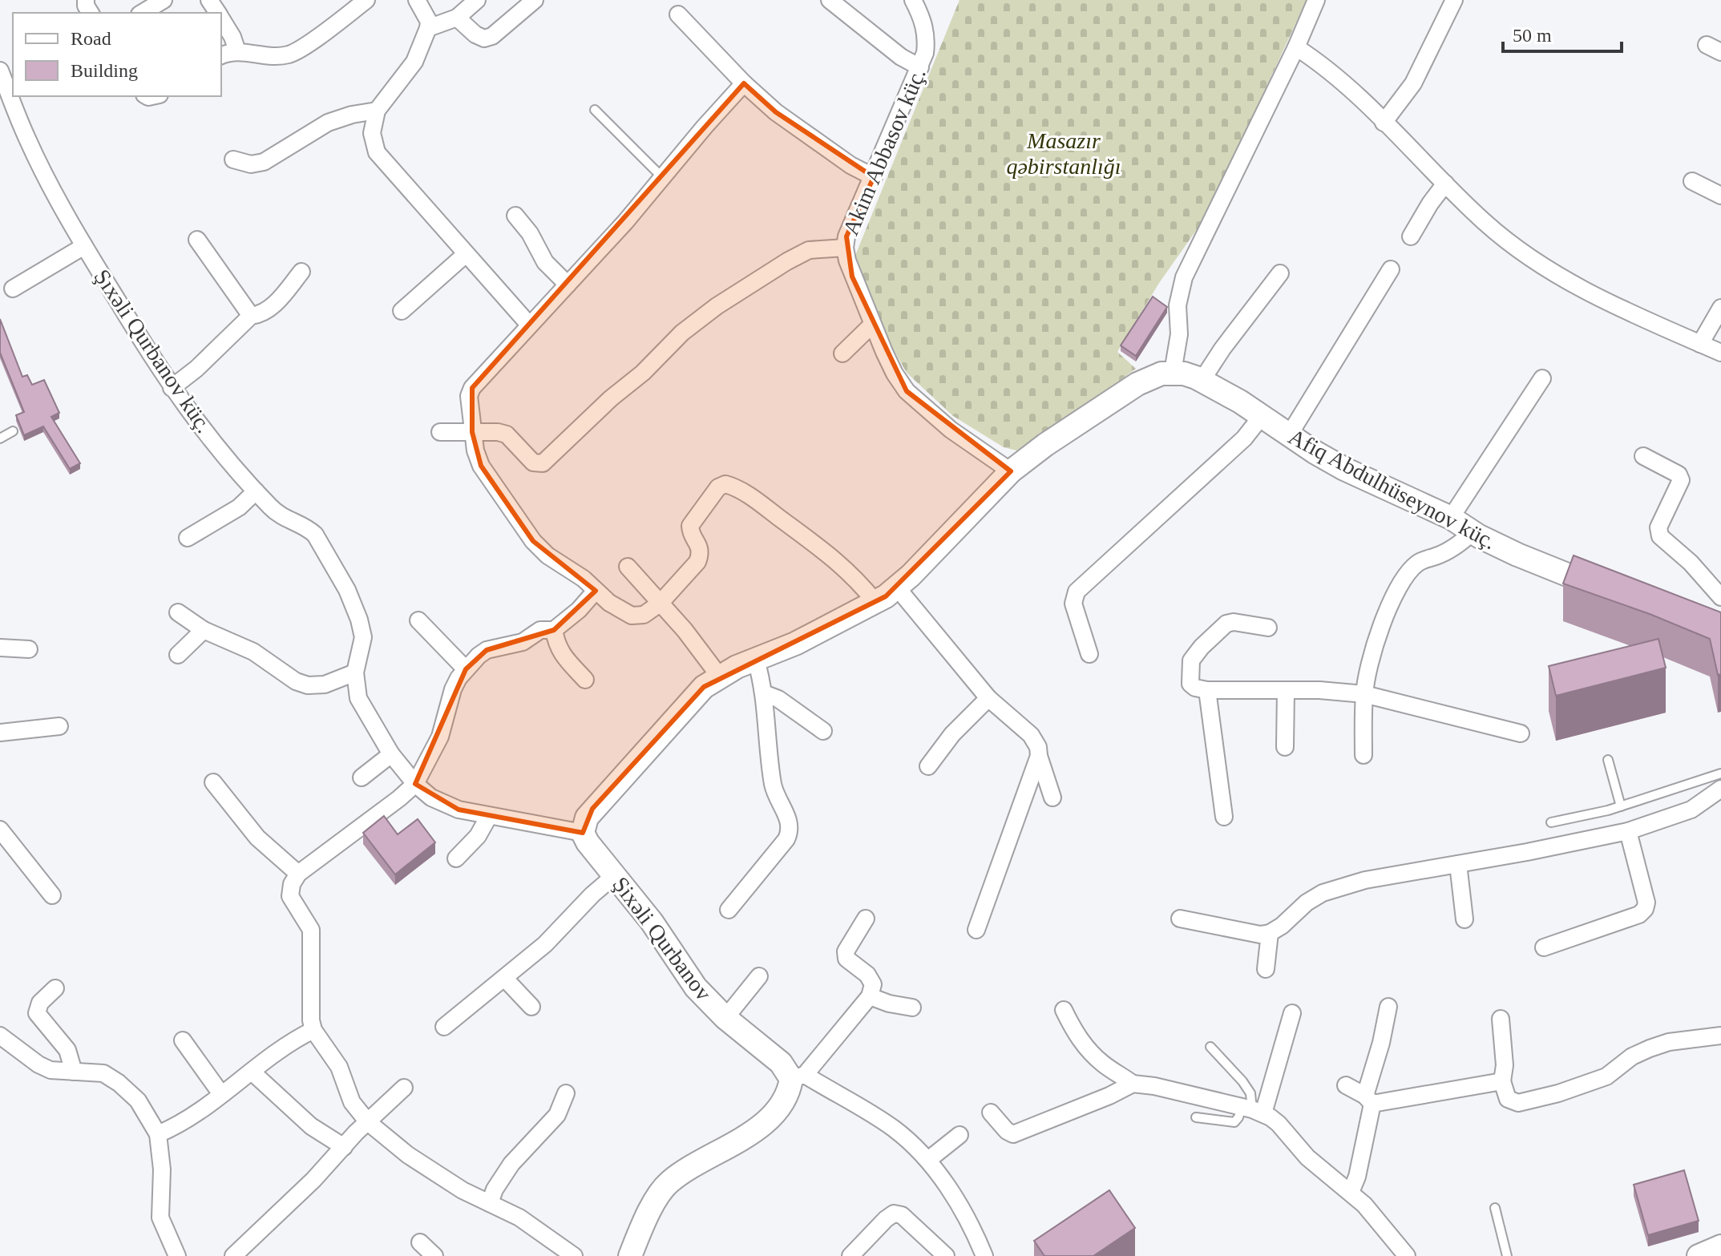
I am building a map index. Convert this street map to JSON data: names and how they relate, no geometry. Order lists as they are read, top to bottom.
{
  "streets": {
    "street": [
      "Akim Abbasov küç.",
      "Şıxəli Qurbanov küç.",
      "Afiq Abdulhüseynov küç.",
      "Şixəli Qurbanov"
    ]
  },
  "crossings": [
    ["Şıxəli Qurbanov küç.", "Şixəli Qurbanov"]
  ],
  "parks": ["Masazır qəbirstanlığı"],
  "legend": ["Road", "Building"],
  "scale_bar": "50 m"
}
